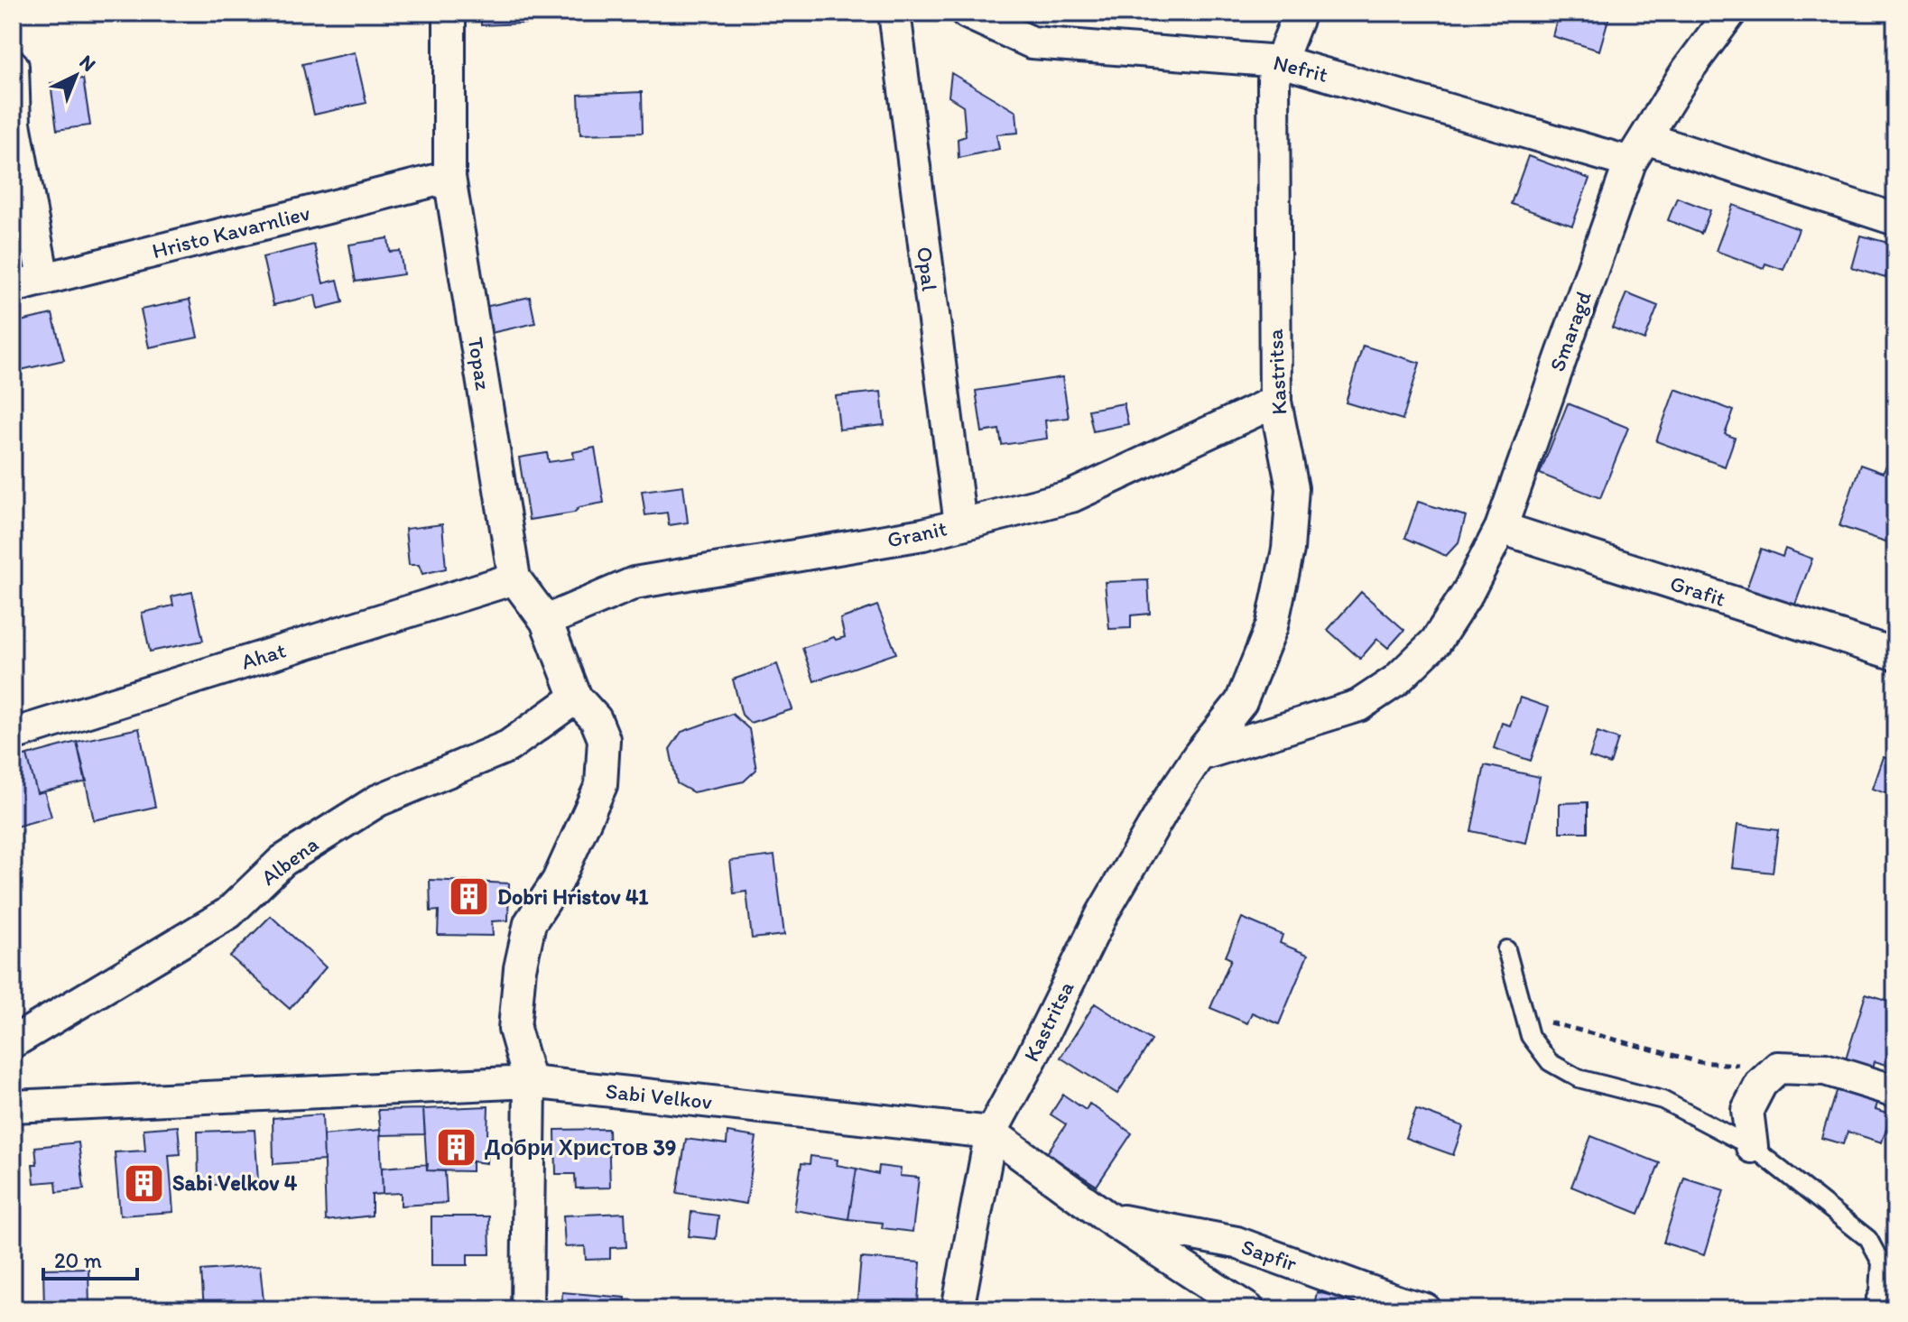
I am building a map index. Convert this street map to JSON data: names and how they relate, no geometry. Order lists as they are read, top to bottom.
{
  "streets": {
    "street": [
      "Nefrit",
      "Hristo Kavarnliev",
      "Opal",
      "Smaragd",
      "Topaz",
      "Kastritsa",
      "Granit",
      "Grafit",
      "Ahat",
      "Albena",
      "Sabi Velkov",
      "Sapfir"
    ]
  },
  "crossings": [
    ["Nefrit", "Smaragd"],
    ["Nefrit", "Kastritsa"],
    ["Hristo Kavarnliev", "Topaz"],
    ["Opal", "Granit"],
    ["Smaragd", "Kastritsa"],
    ["Smaragd", "Grafit"],
    ["Topaz", "Granit"],
    ["Topaz", "Ahat"],
    ["Topaz", "Albena"],
    ["Topaz", "Sabi Velkov"],
    ["Kastritsa", "Granit"],
    ["Kastritsa", "Sabi Velkov"],
    ["Sabi Velkov", "Sapfir"]
  ],
  "places": {
    "building": ["Dobri Hristov 41", "Добри Христов 39", "Sabi Velkov 4"]
  },
  "scale_bar": "20 m",
  "north": "top right"
}
